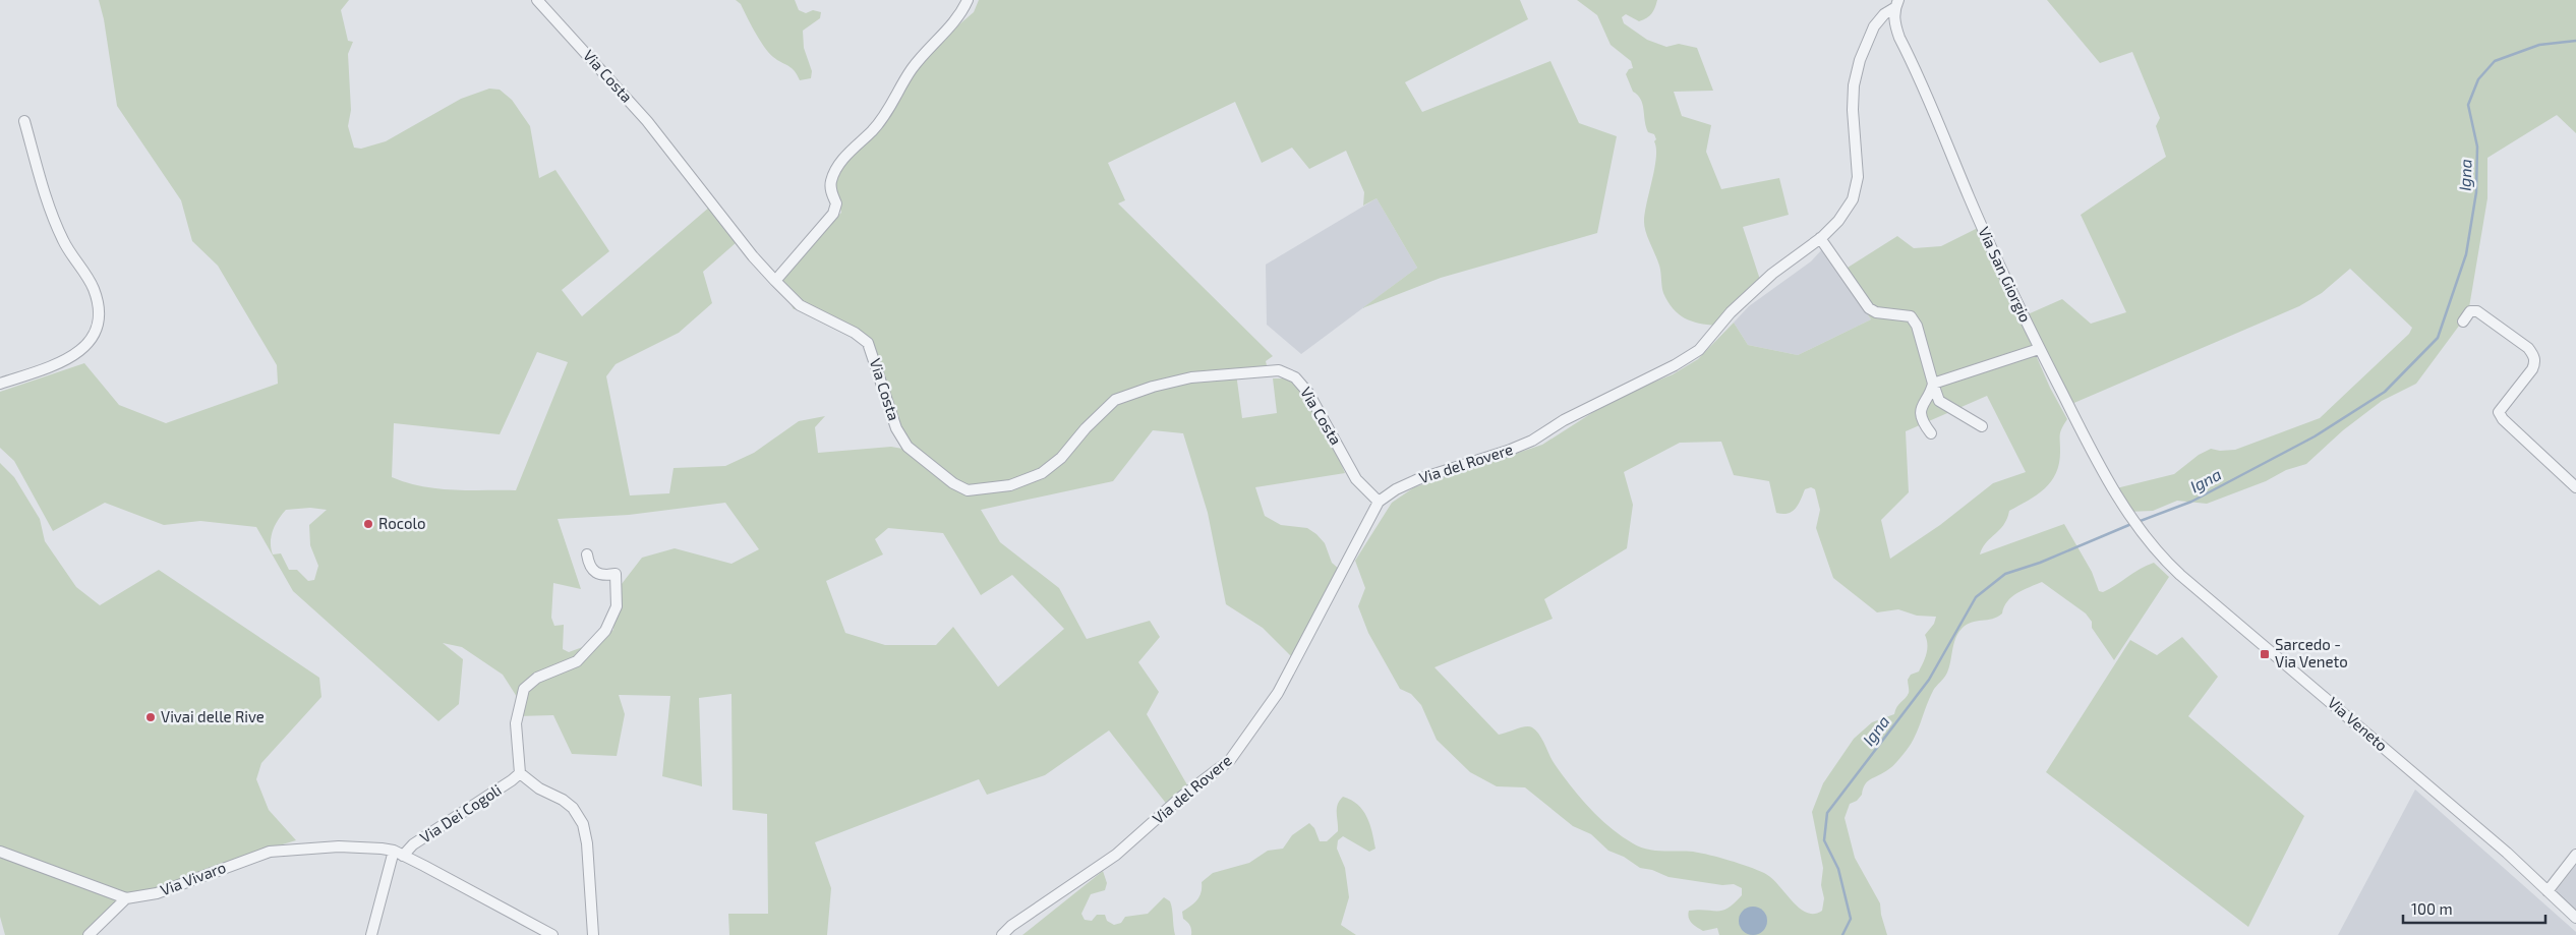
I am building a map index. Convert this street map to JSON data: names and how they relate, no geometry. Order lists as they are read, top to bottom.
{
  "streets": {
    "street": [
      "Via Costa",
      "Via San Giorgio",
      "Via del Rovere",
      "Via Veneto",
      "Via Dei Cogoli",
      "Via Vivaro"
    ]
  },
  "crossings": [
    ["Via Costa", "Via del Rovere"],
    ["Via San Giorgio", "Via del Rovere"],
    ["Via San Giorgio", "Via Veneto"],
    ["Via Dei Cogoli", "Via Vivaro"]
  ],
  "water": ["Igna"],
  "places": {
    "other": ["Rocolo", "Vivai delle Rive"],
    "transit": ["Sarcedo - Via Veneto"]
  },
  "scale_bar": "100 m"
}
